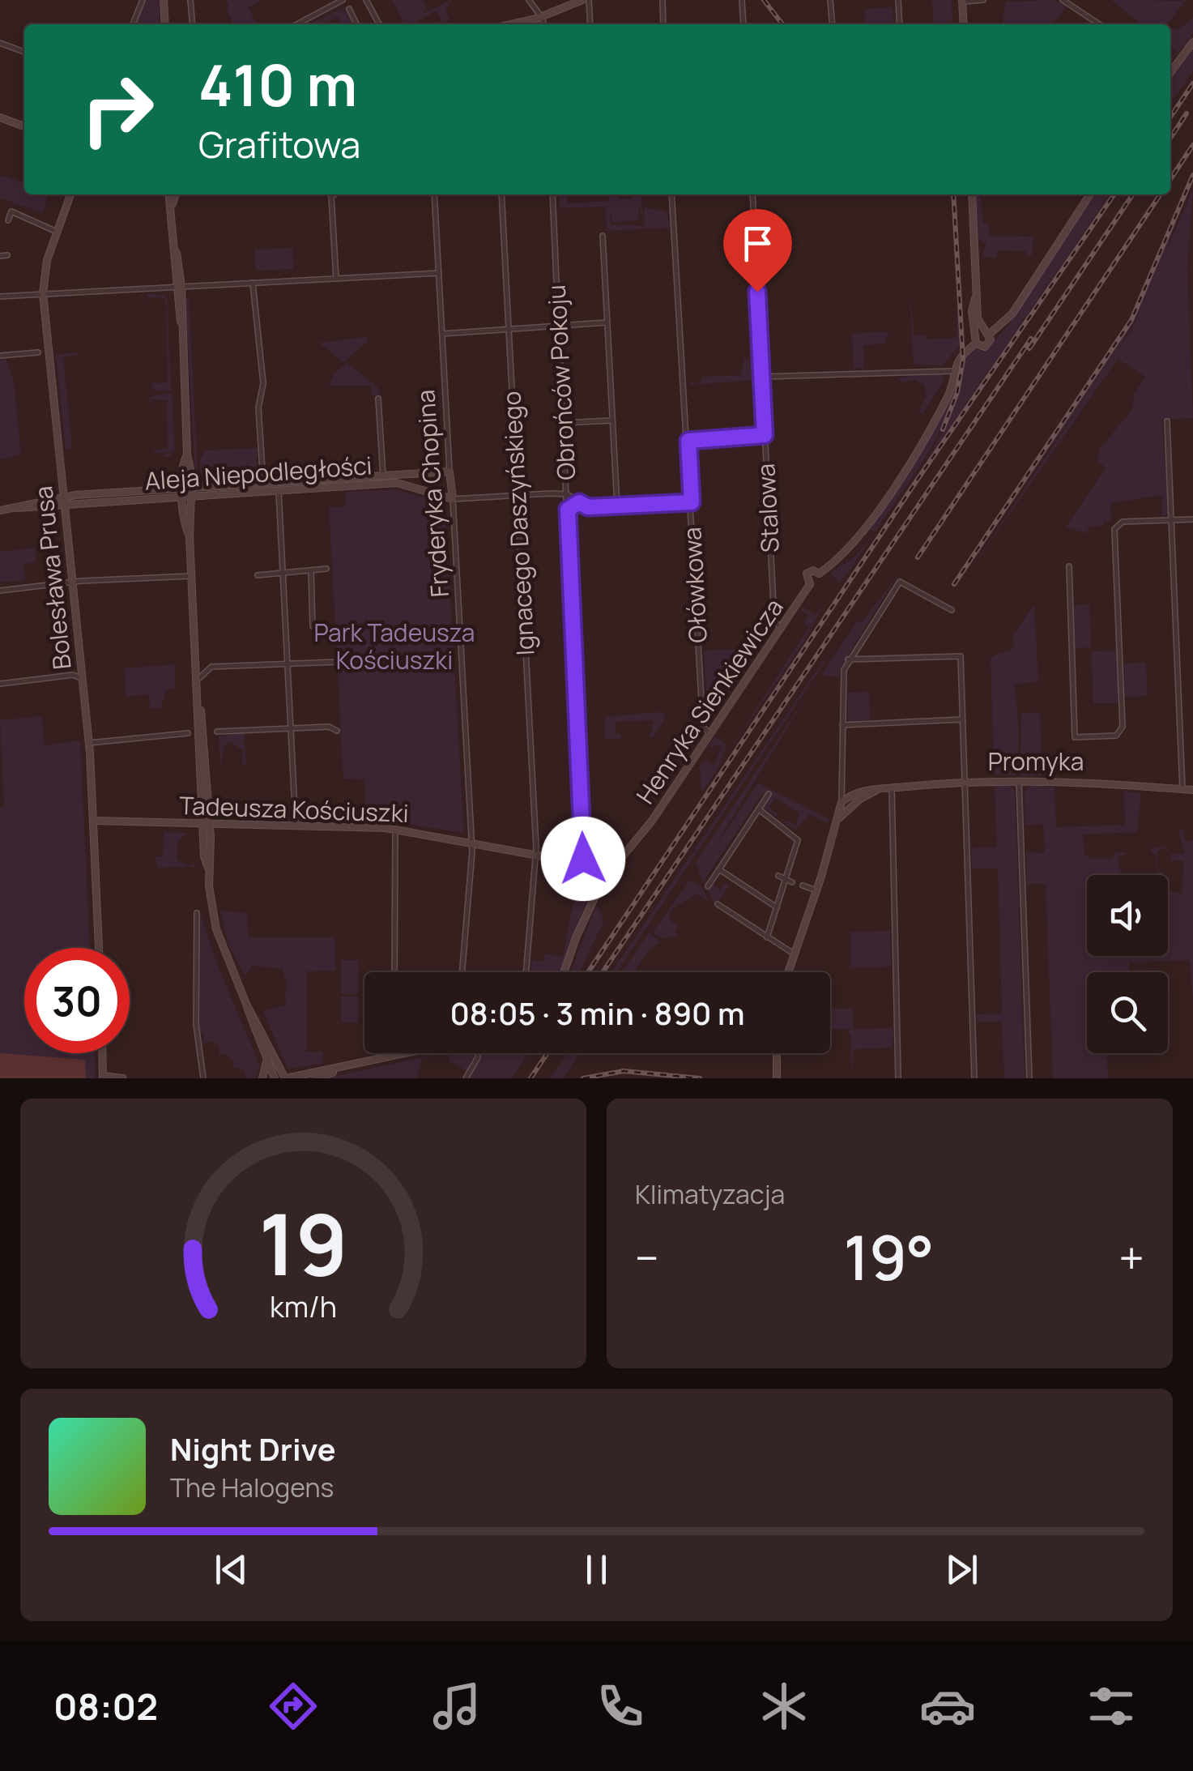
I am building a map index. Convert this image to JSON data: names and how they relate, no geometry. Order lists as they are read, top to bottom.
{
  "streets": {
    "street": [
      "Obrońców Pokoju",
      "Aleja Niepodległości",
      "Fryderyka Chopina",
      "Stalowa",
      "Ignacego Daszyńskiego",
      "Bolesława Prusa",
      "Ołówkowa",
      "Henryka Sienkiewicza",
      "Promyka",
      "Tadeusza Kościuszki"
    ]
  },
  "crossings": [
    ["Obrońców Pokoju", "Tadeusza Kościuszki"],
    ["Aleja Niepodległości", "Fryderyka Chopina"],
    ["Aleja Niepodległości", "Bolesława Prusa"],
    ["Fryderyka Chopina", "Tadeusza Kościuszki"],
    ["Stalowa", "Henryka Sienkiewicza"],
    ["Ignacego Daszyńskiego", "Tadeusza Kościuszki"],
    ["Bolesława Prusa", "Tadeusza Kościuszki"],
    ["Ołówkowa", "Henryka Sienkiewicza"],
    ["Henryka Sienkiewicza", "Tadeusza Kościuszki"]
  ],
  "parks": ["Park Tadeusza Kościuszki"],
  "page": {
    "turn": ["410 m", "Grafitowa"],
    "limit": "30",
    "trip": "08:05 · 3 min · 890 m",
    "tile": "Klimatyzacja",
    "heat": ["−", "19°", "+"],
    "song": ["Night Drive", "The Halogens"],
    "tabs": "08:02",
    "gauge": ["19", "km/h"]
  }
}
